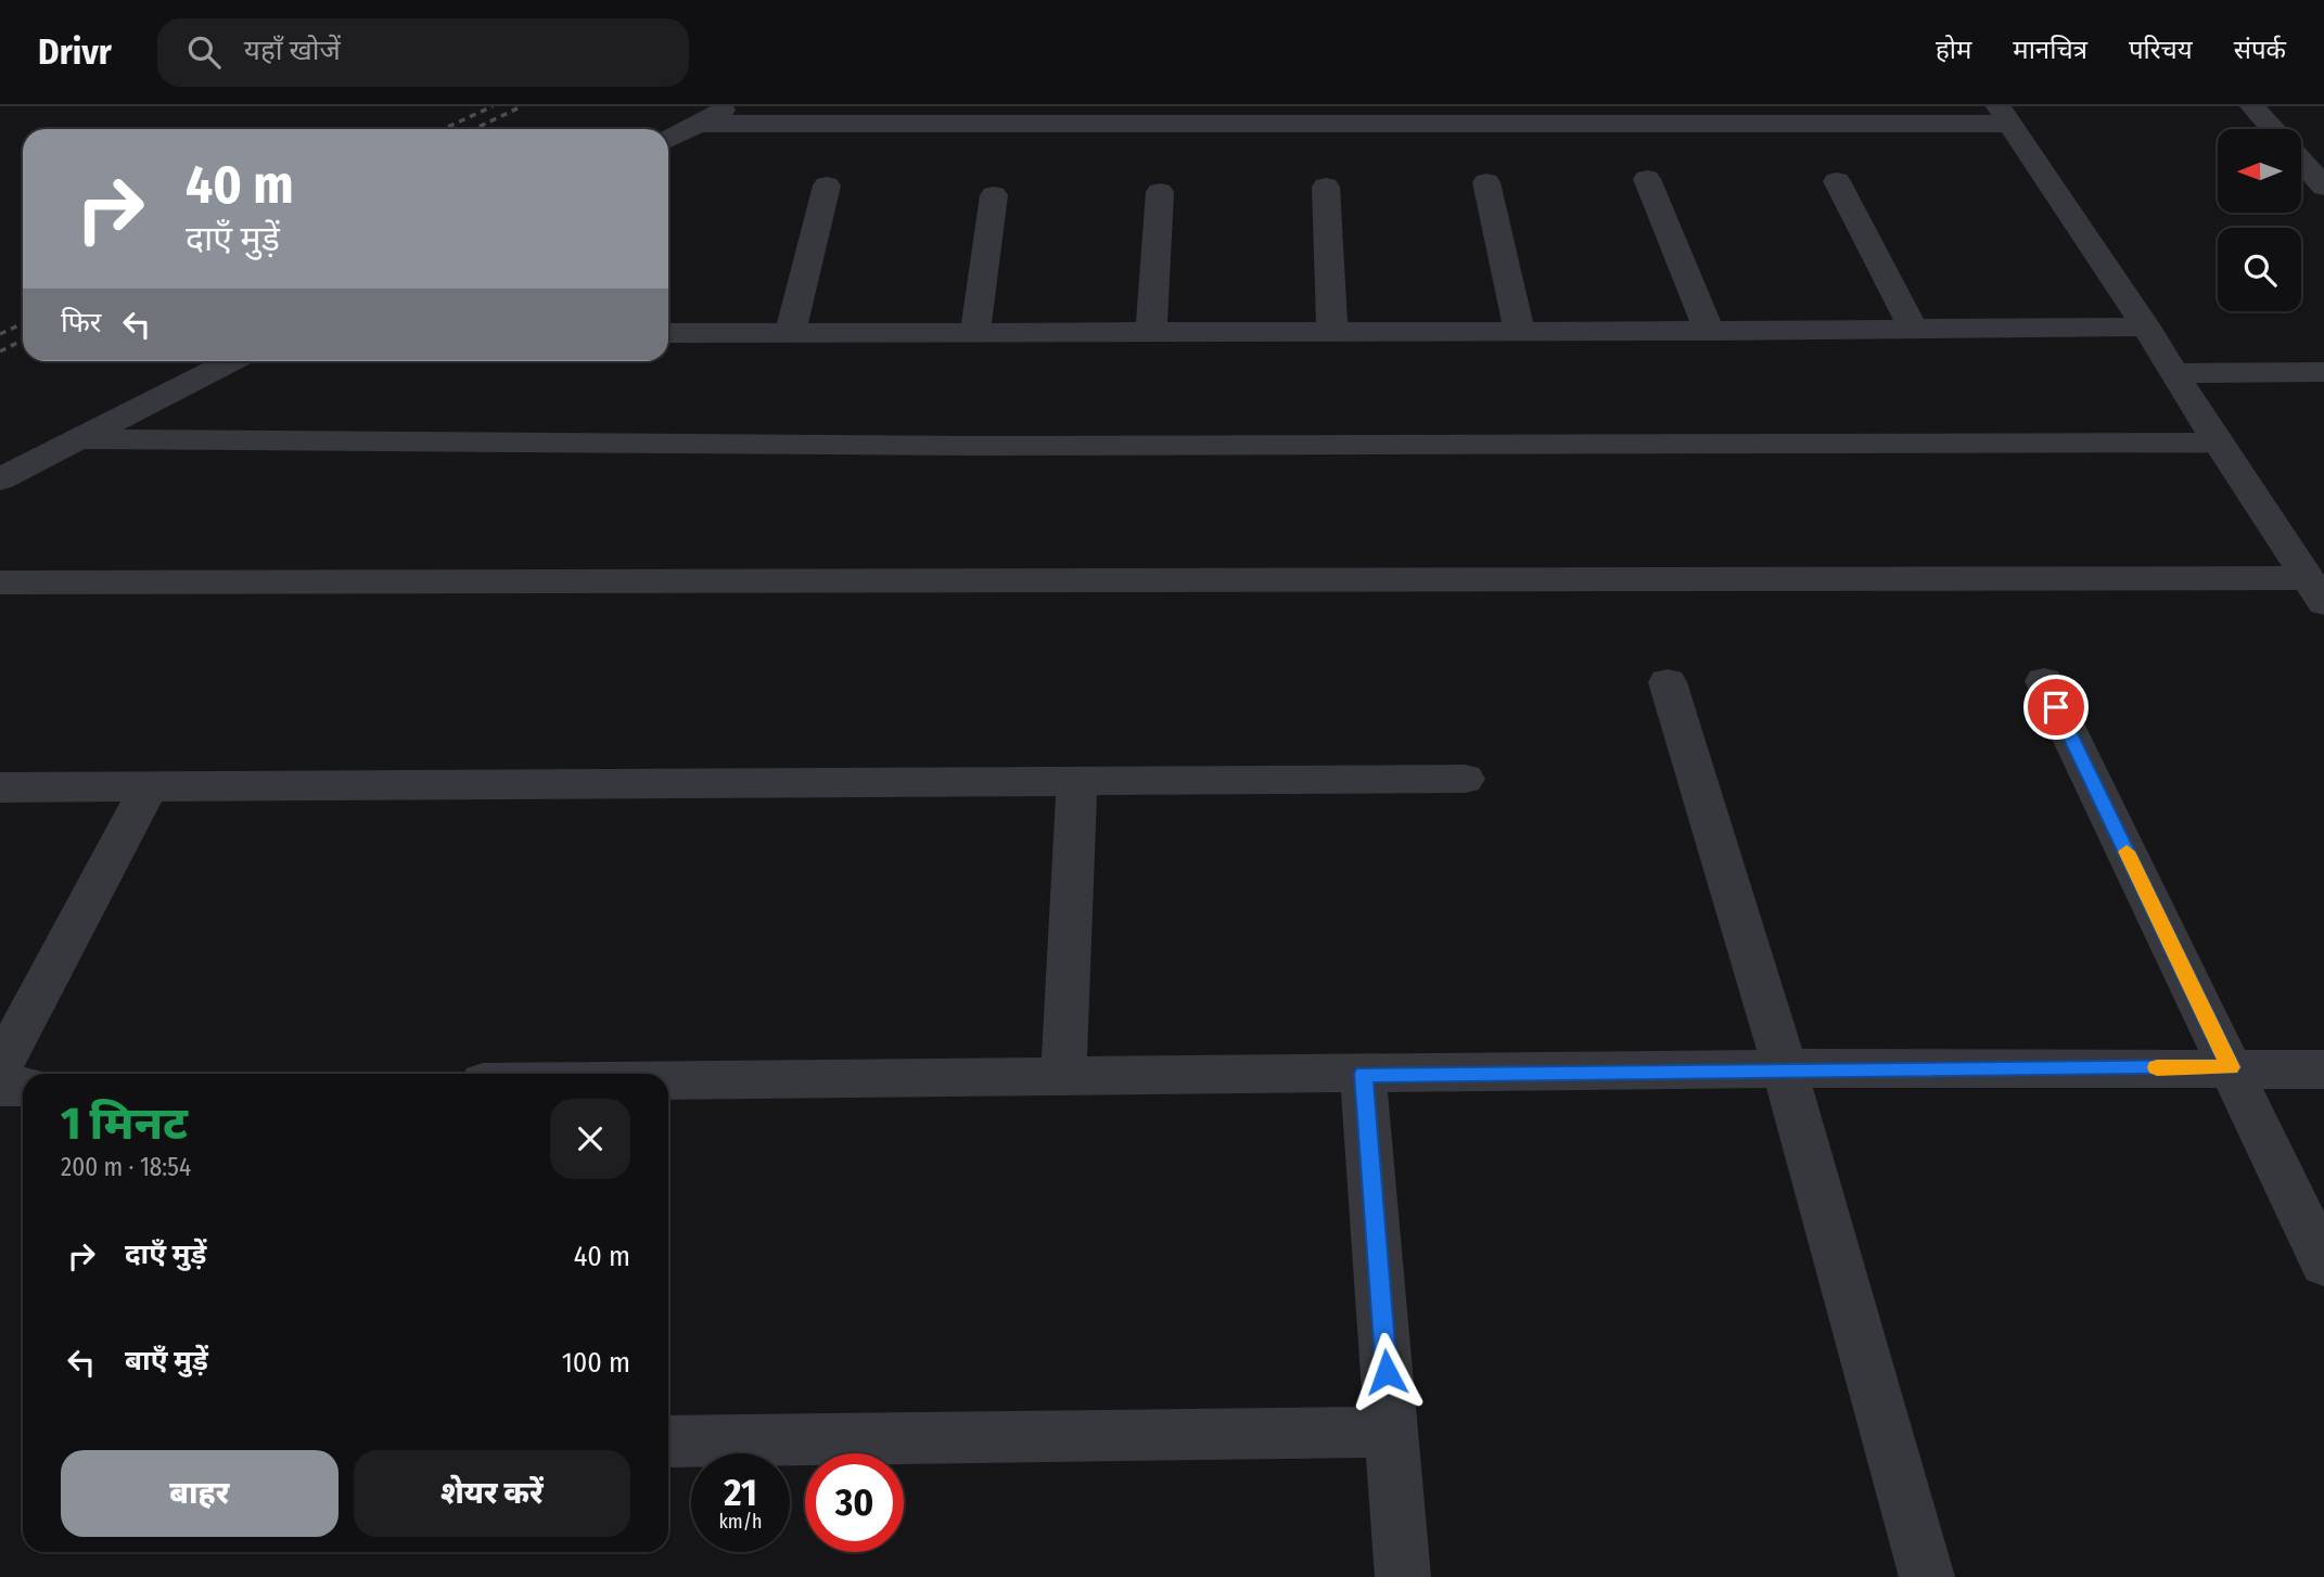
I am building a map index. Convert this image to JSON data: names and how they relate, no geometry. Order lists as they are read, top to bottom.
{
  "north": "left",
  "page": {
    "header": "Drivr",
    "search": "यहाँ खोजें",
    "nav": [
      "होम",
      "मानचित्र",
      "परिचय",
      "संपर्क"
    ],
    "turn": ["40 m", "दाएँ मुड़ें"],
    "then": "फिर",
    "heading": ["1 मिनट", "200 m · 18:54"],
    "list": [
      {
        "name": "दाएँ मुड़ें",
        "value": "40 m"
      },
      {
        "name": "बाएँ मुड़ें",
        "value": "100 m"
      }
    ],
    "buttons": ["बाहर", "शेयर करें"],
    "speed": "21 km/h",
    "limit": "30"
  }
}
